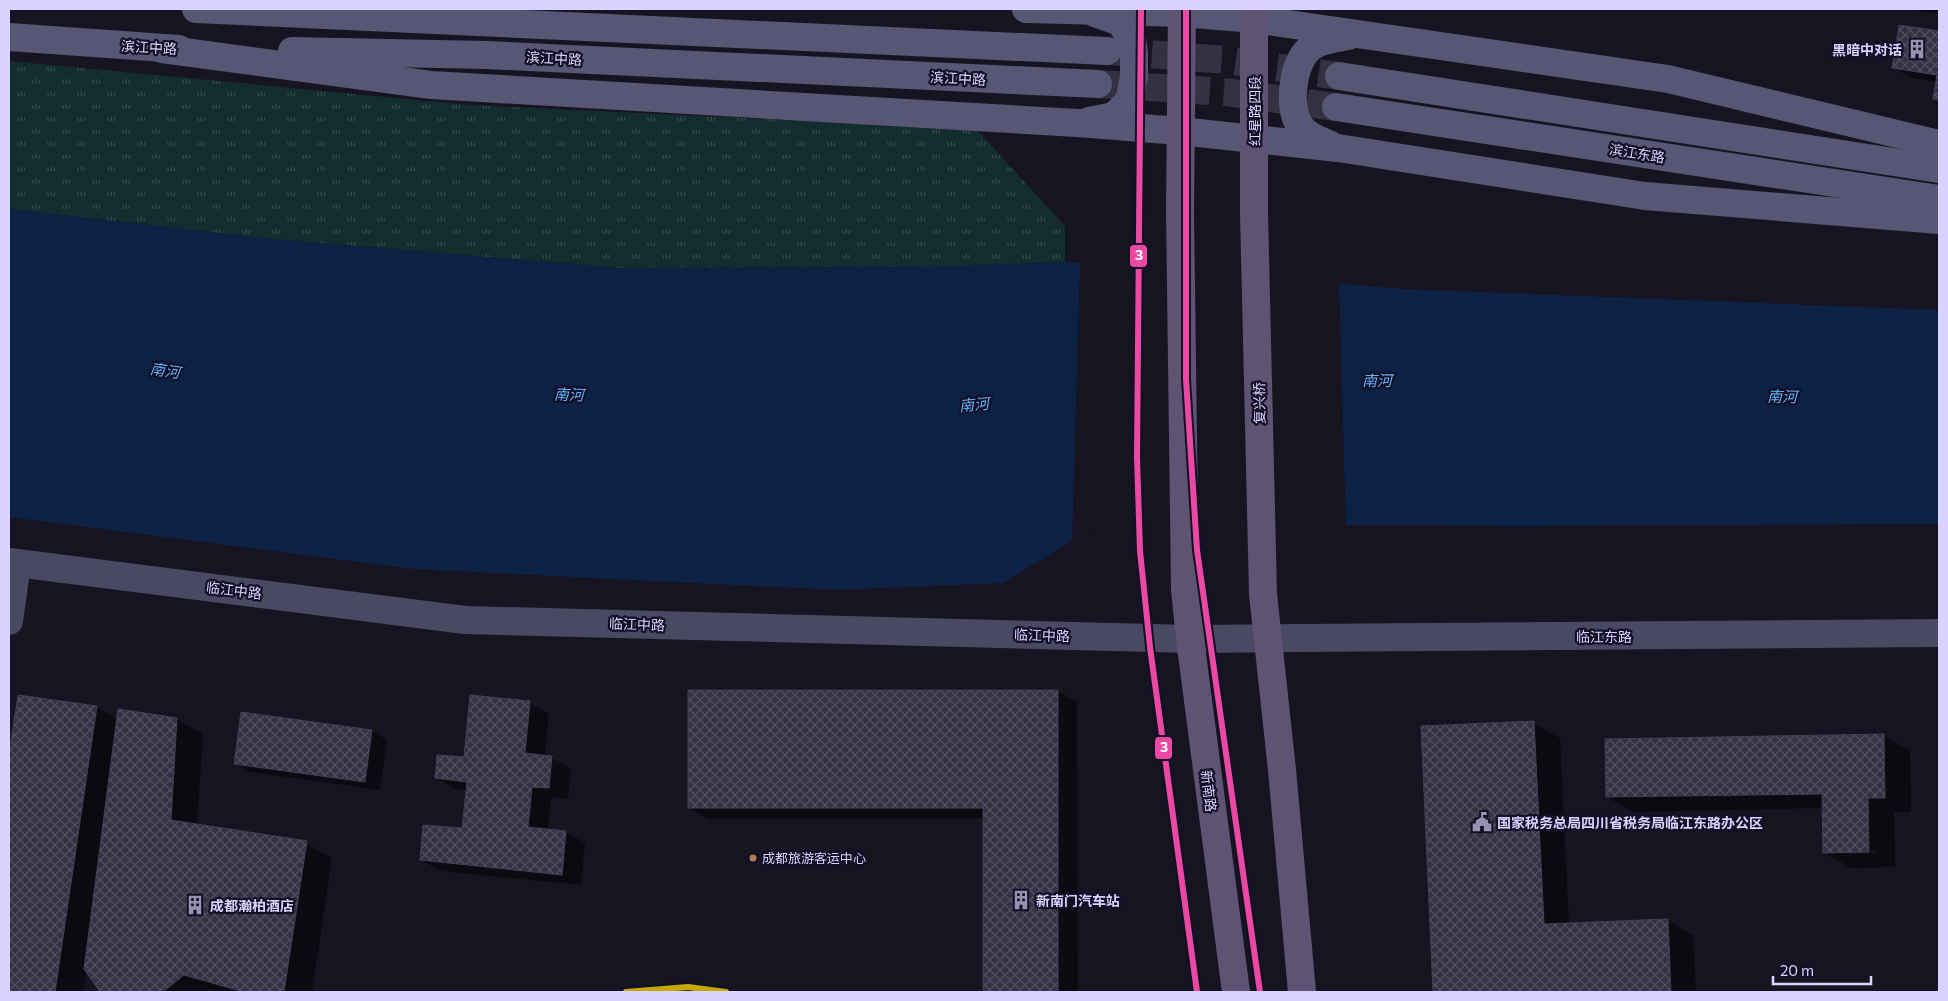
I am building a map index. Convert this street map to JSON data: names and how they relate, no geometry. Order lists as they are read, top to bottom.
{
  "streets": {
    "main road": [
      "滨江中路",
      "红星路四段",
      "滨江东路",
      "复兴桥",
      "新南路"
    ],
    "street": ["临江中路", "临江东路"]
  },
  "crossings": [
    ["红星路四段", "复兴桥"],
    ["复兴桥", "临江中路"],
    ["复兴桥", "临江东路"],
    ["临江中路", "临江东路"],
    ["临江中路", "新南路"]
  ],
  "water": ["南河"],
  "places": {
    "building": ["黑暗中对话", "新南门汽车站", "成都瀚柏酒店"],
    "public building": ["国家税务总局四川省税务局临江东路办公区"],
    "other": ["成都旅游客运中心"]
  },
  "lines": ["transit line 3"],
  "scale_bar": "20 m"
}
